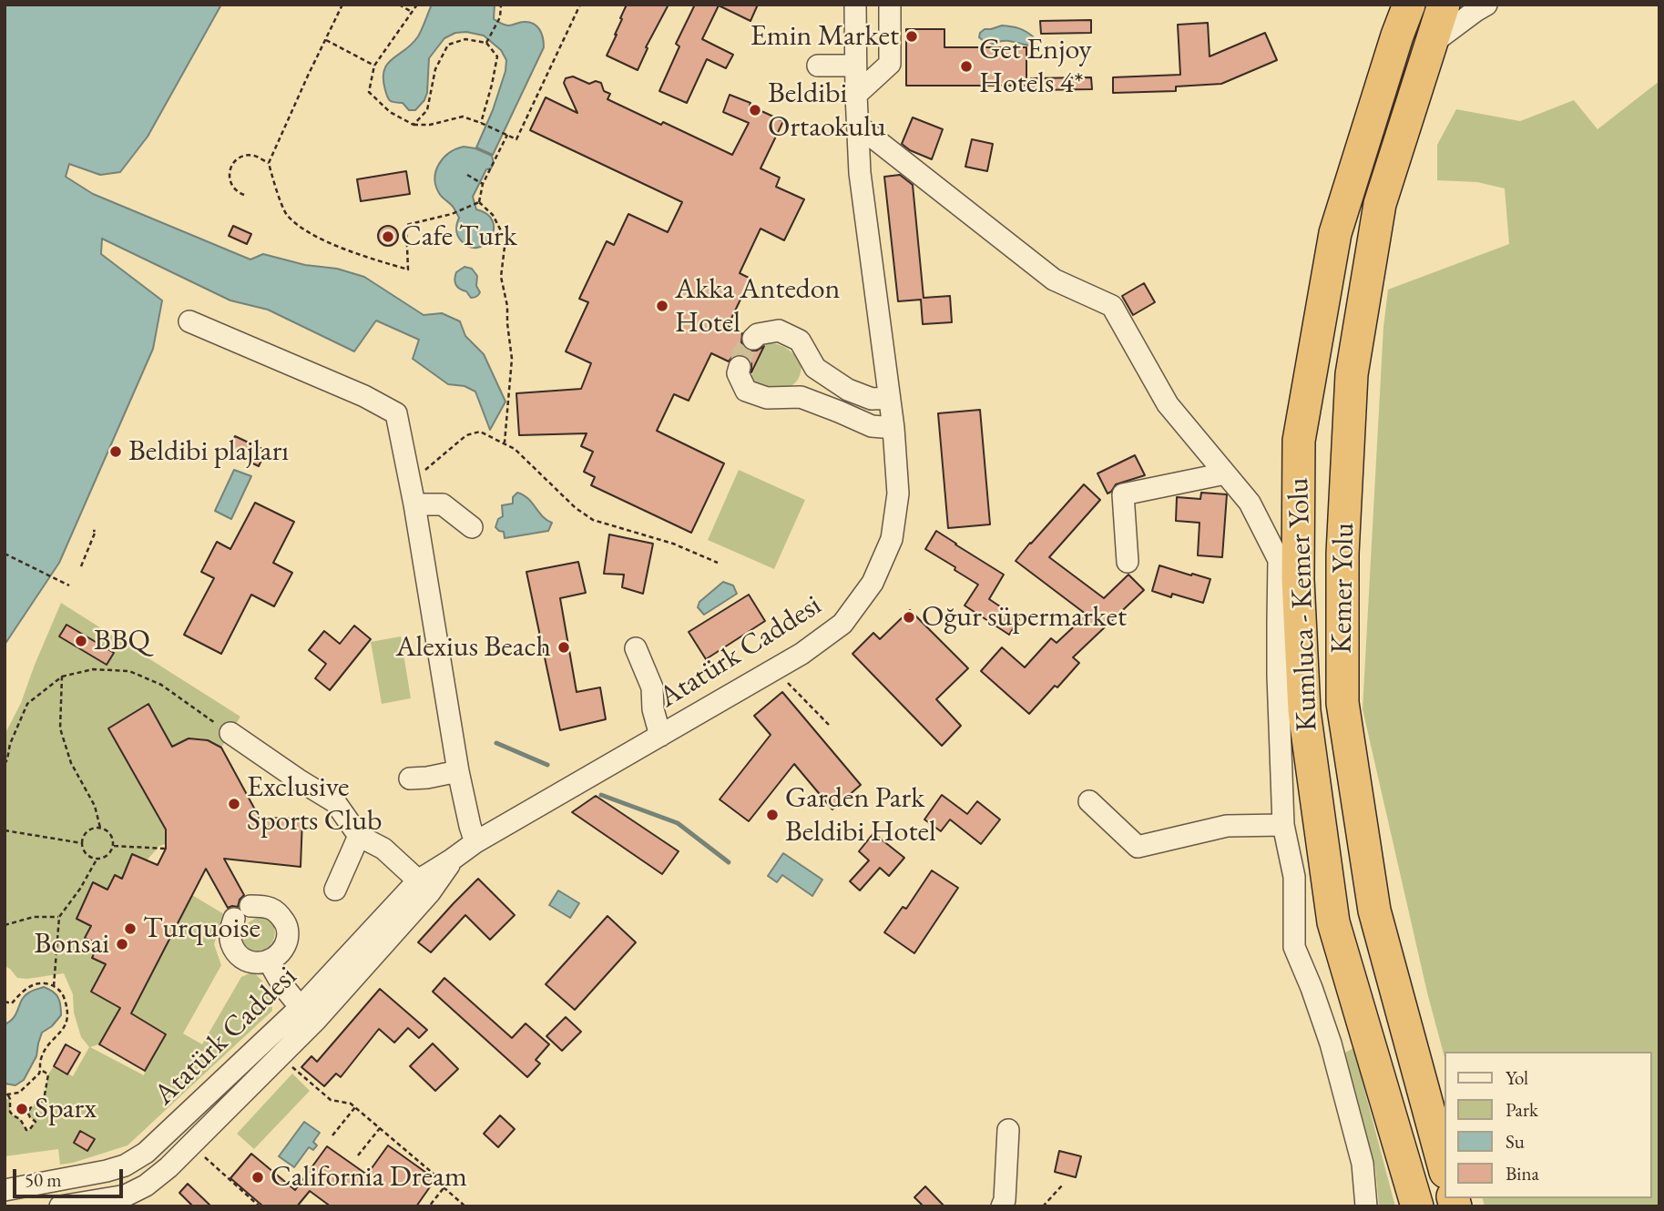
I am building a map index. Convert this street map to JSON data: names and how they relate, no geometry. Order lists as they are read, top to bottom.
{
  "streets": {
    "highway": ["Kemer Yolu", "Kumluca - Kemer Yolu"],
    "street": ["Atatürk Caddesi"]
  },
  "places": [
    "Emin Market",
    "Get Enjoy Hotels 4*",
    "Beldibi Ortaokulu",
    "Cafe Turk",
    "Akka Antedon Hotel",
    "Beldibi plajları",
    "Oğur süpermarket",
    "BBQ",
    "Alexius Beach",
    "Exclusive Sports Club",
    "Garden Park Beldibi Hotel",
    "Turquoise",
    "Bonsai",
    "Sparx",
    "California Dream"
  ],
  "legend": [
    "Yol",
    "Park",
    "Su",
    "Bina"
  ],
  "scale_bar": "50 m"
}
